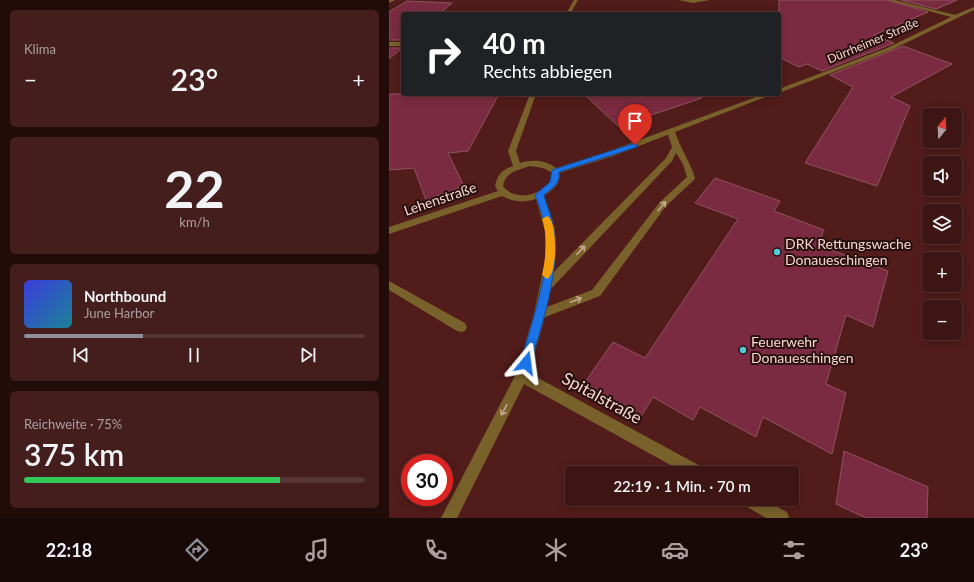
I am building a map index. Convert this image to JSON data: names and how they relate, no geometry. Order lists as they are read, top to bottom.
{
  "streets": {
    "street": ["Dürrheimer Straße", "Lehenstraße", "Spitalstraße"]
  },
  "places": ["DRK Rettungswache Donaueschingen", "Feuerwehr Donaueschingen"],
  "north": "top",
  "page": {
    "tile": [
      "Klima",
      ["22", "km/h"],
      ["Reichweite · 75%", "375 km"]
    ],
    "turn": ["40 m", "Rechts abbiegen"],
    "heat": ["−", "23°", "+"],
    "map_buttons": ["+", "−"],
    "song": ["Northbound", "June Harbor"],
    "limit": "30",
    "trip": "22:19 · 1 Min. · 70 m",
    "tabs": ["22:18", "23°"]
  }
}
